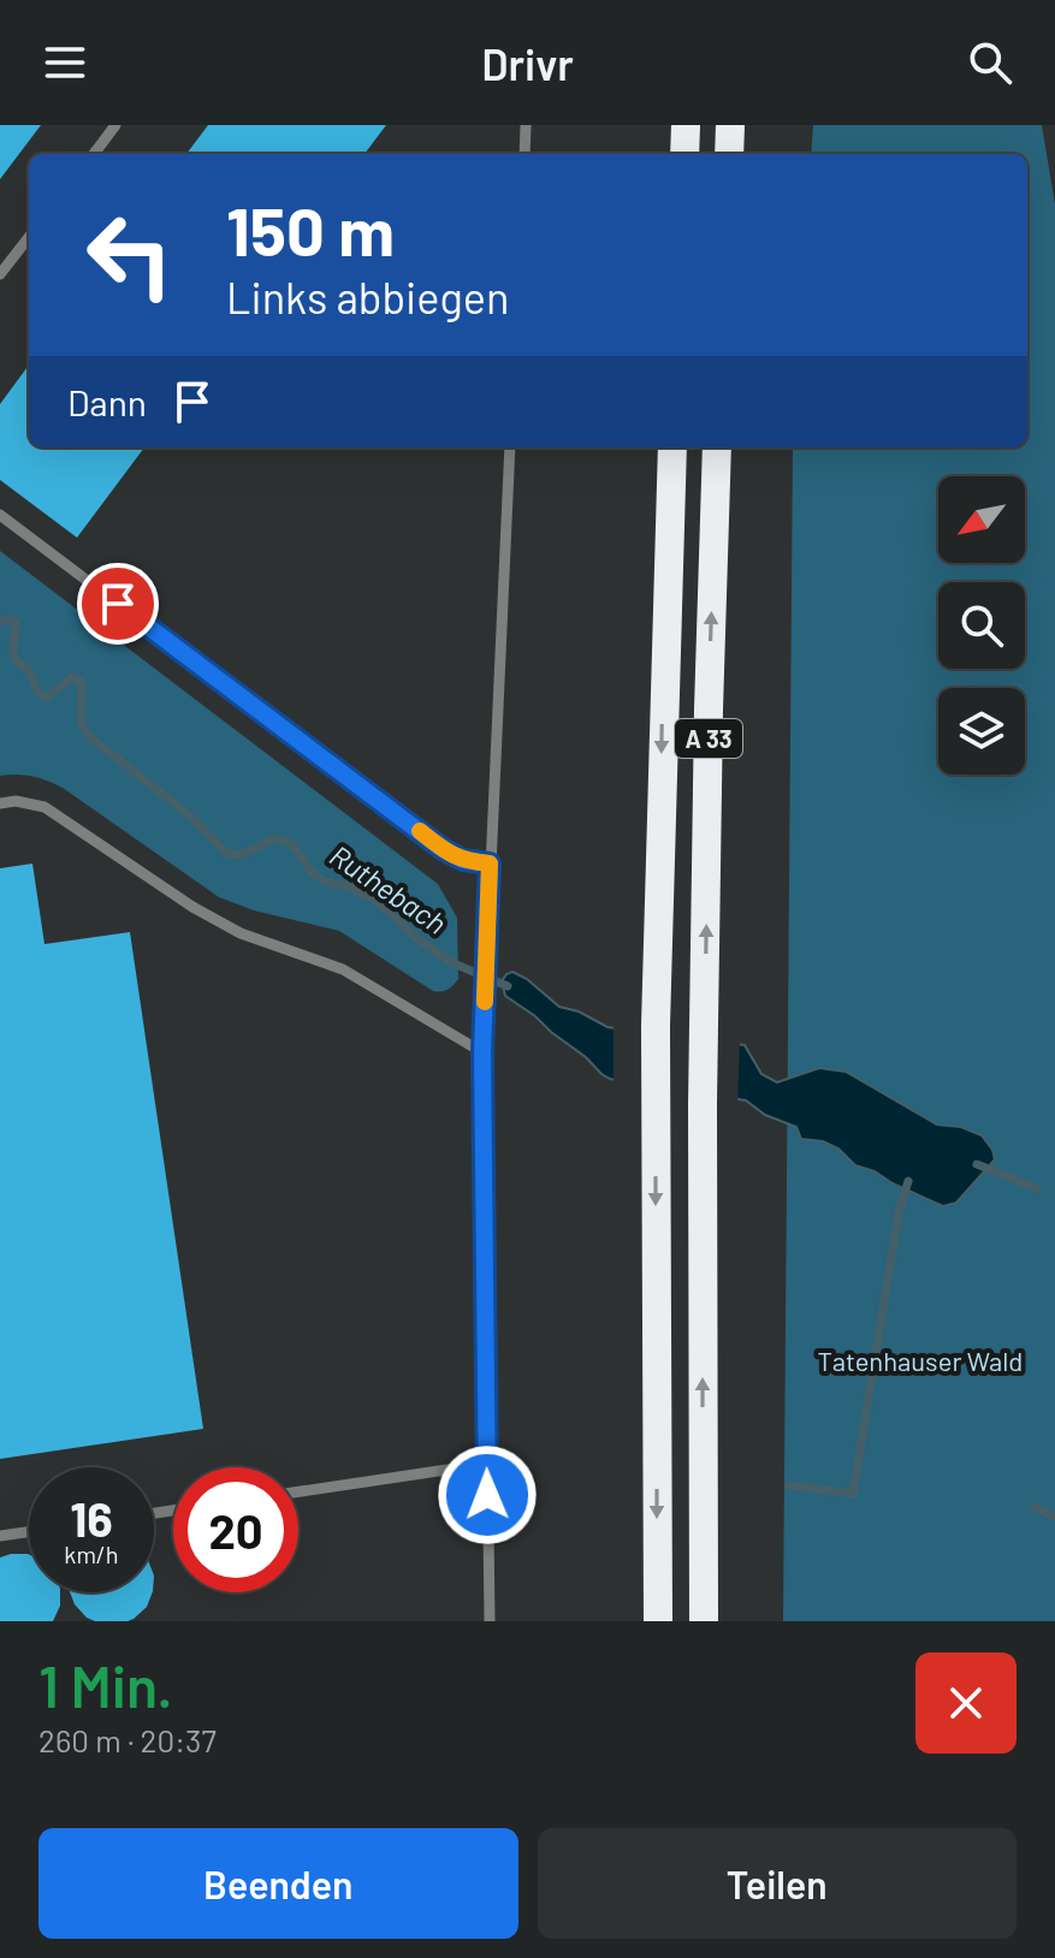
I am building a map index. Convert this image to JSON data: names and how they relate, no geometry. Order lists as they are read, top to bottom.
{
  "streets": {
    "highway": ["A 33"]
  },
  "water": ["Ruthebach"],
  "parks": ["Tatenhauser Wald"],
  "north": "bottom left",
  "page": {
    "header": "Drivr",
    "turn": ["150 m", "Links abbiegen"],
    "then": "Dann",
    "speed": "16 km/h",
    "limit": "20",
    "heading": ["1 Min.", "260 m · 20:37"],
    "buttons": ["Beenden", "Teilen"]
  }
}
